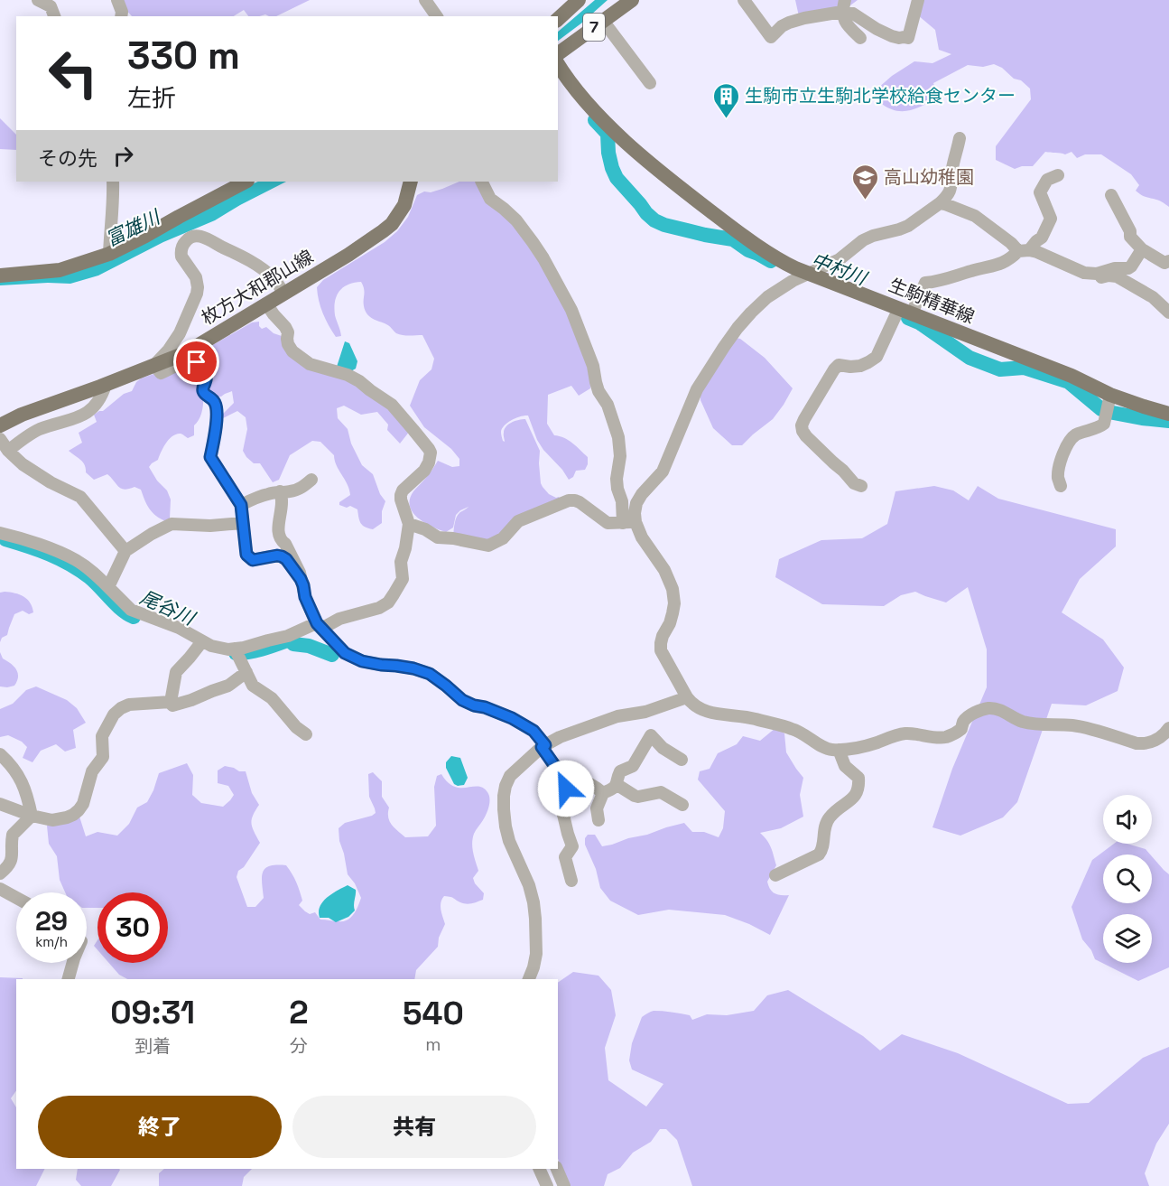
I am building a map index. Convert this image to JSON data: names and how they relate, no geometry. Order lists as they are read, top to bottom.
{
  "streets": {
    "main road": ["7", "枚方大和郡山線", "生駒精華線"]
  },
  "water": ["富雄川", "中村川", "尾谷川"],
  "places": {
    "building": ["生駒市立生駒北学校給食センター"],
    "school or university": ["高山幼稚園"]
  },
  "page": {
    "turn": ["330 m", "左折"],
    "then": "その先",
    "speed": "29 km/h",
    "limit": "30",
    "eta": [
      "09:31",
      "到着",
      "2",
      "分",
      "540",
      "m"
    ],
    "buttons": ["終了", "共有"]
  }
}
